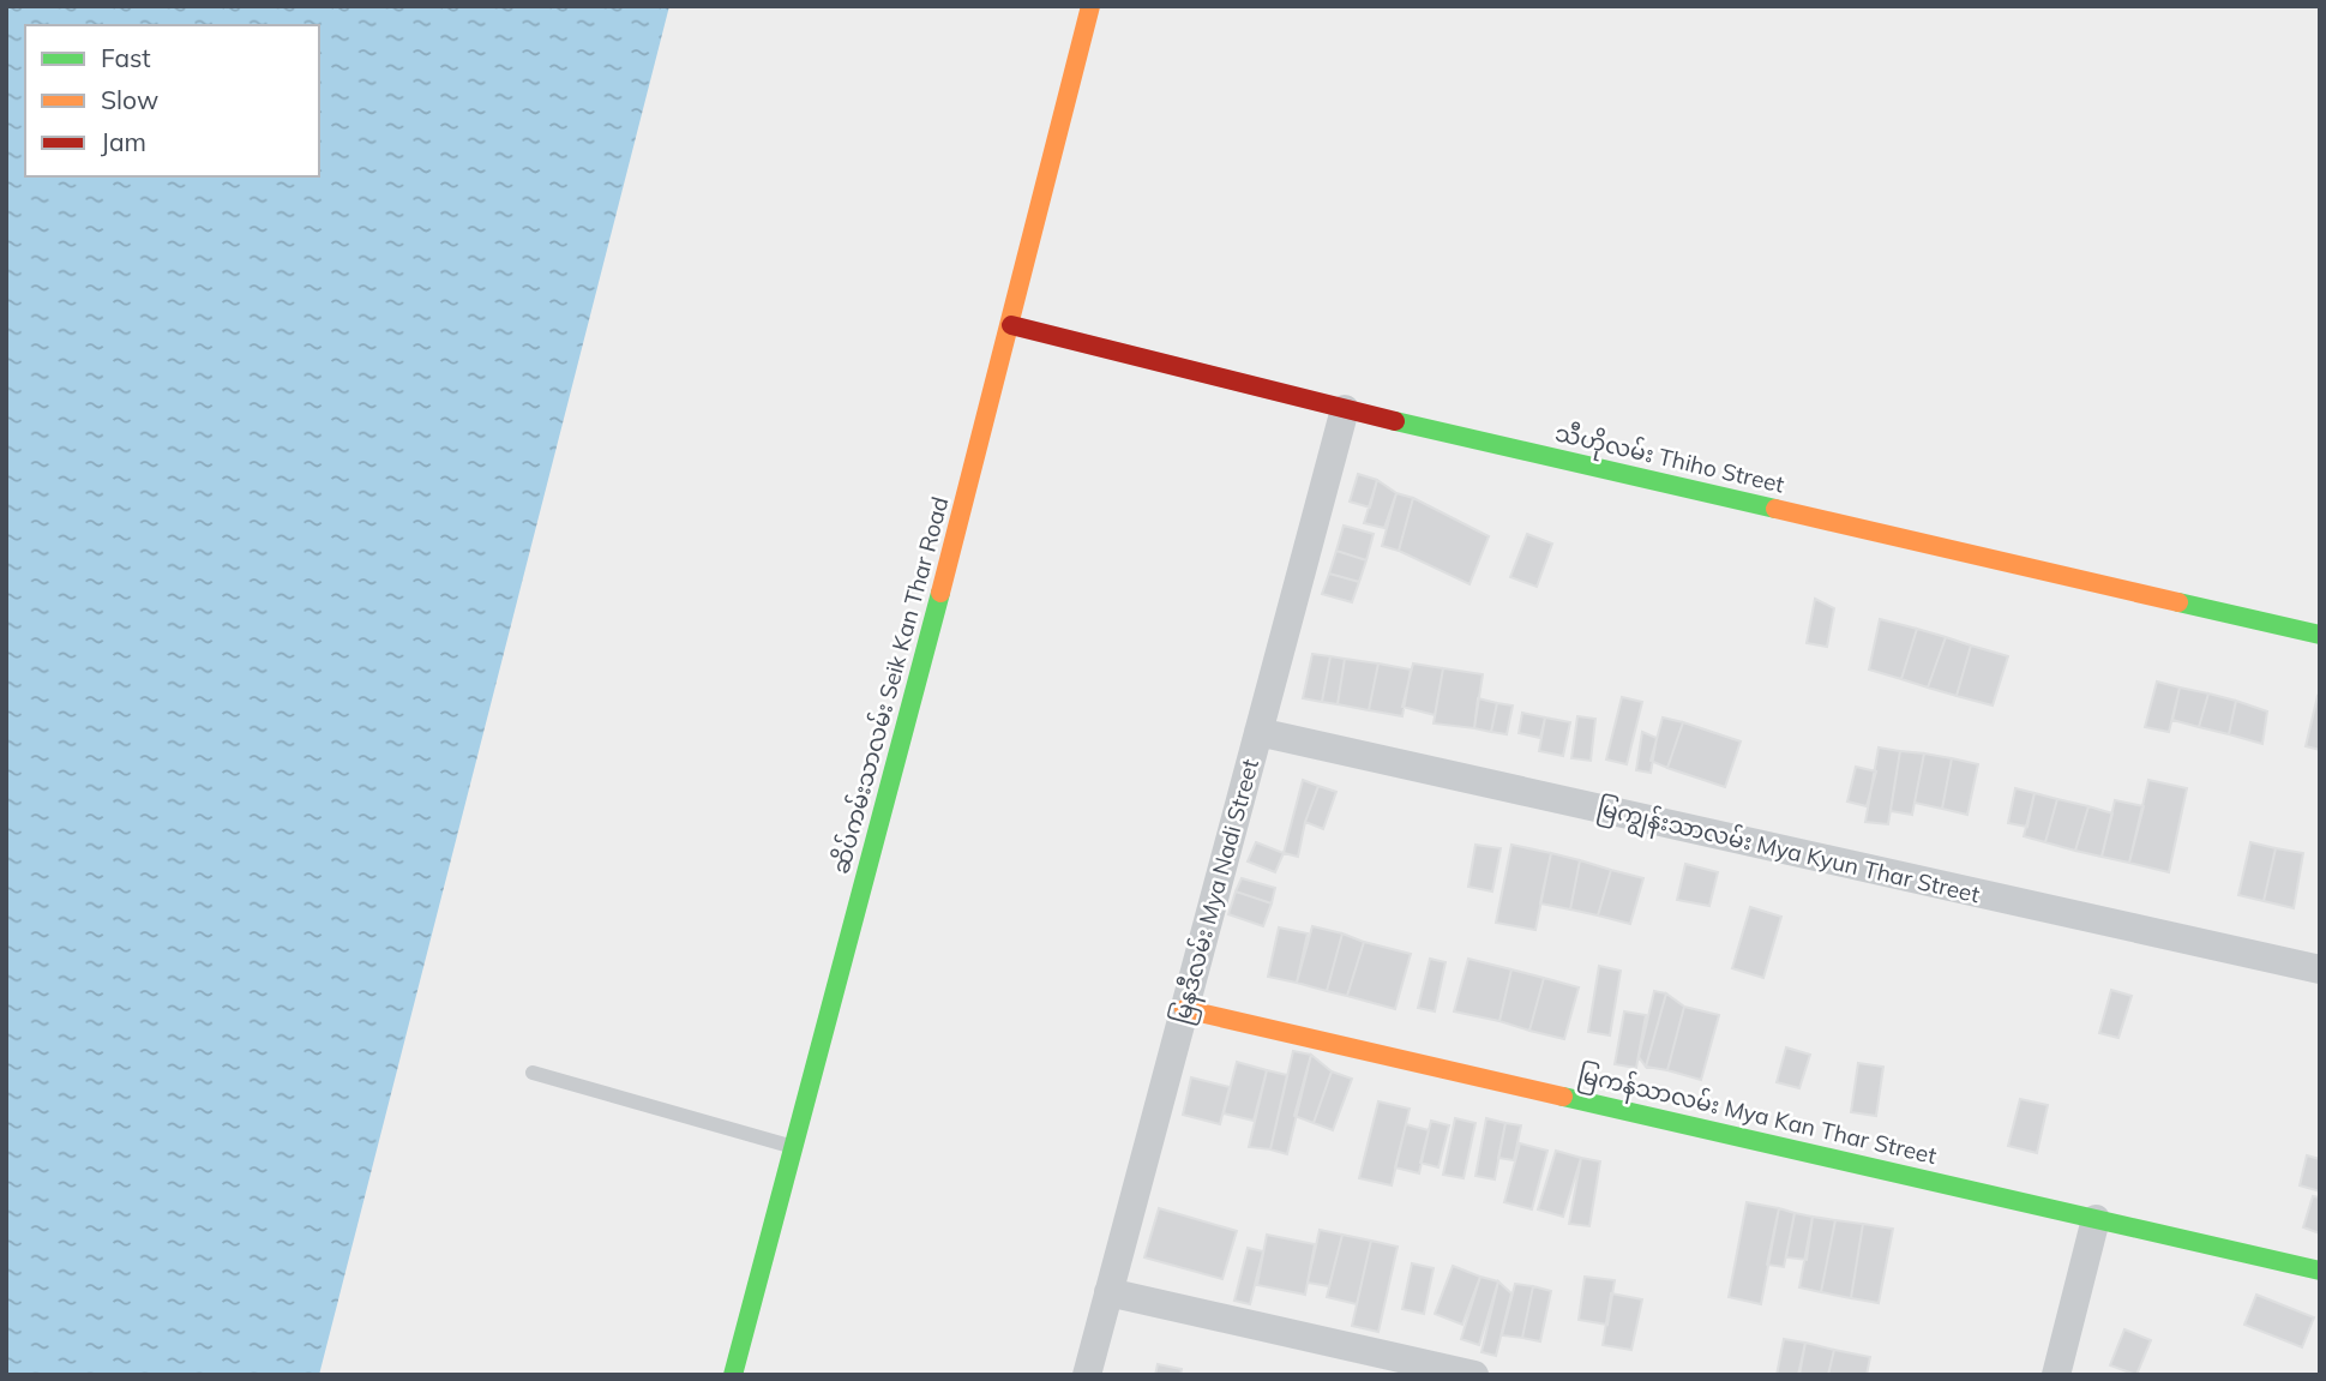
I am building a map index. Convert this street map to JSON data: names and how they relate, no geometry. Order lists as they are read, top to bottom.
{
  "streets": {
    "street": [
      "သီဟိုလမ်း Thiho Street",
      "ဆိပ်ကမ်းသာလမ်း Seik Kan Thar Road",
      "မြကျွန်းသာလမ်း Mya Kyun Thar Street",
      "မြနဒီလမ်း Mya Nadi Street",
      "မြကန်သာလမ်း Mya Kan Thar Street"
    ]
  },
  "crossings": [
    ["သီဟိုလမ်း Thiho Street", "ဆိပ်ကမ်းသာလမ်း Seik Kan Thar Road"],
    ["သီဟိုလမ်း Thiho Street", "မြနဒီလမ်း Mya Nadi Street"],
    ["မြကျွန်းသာလမ်း Mya Kyun Thar Street", "မြနဒီလမ်း Mya Nadi Street"],
    ["မြနဒီလမ်း Mya Nadi Street", "မြကန်သာလမ်း Mya Kan Thar Street"]
  ],
  "legend": ["Fast", "Slow", "Jam"]
}
